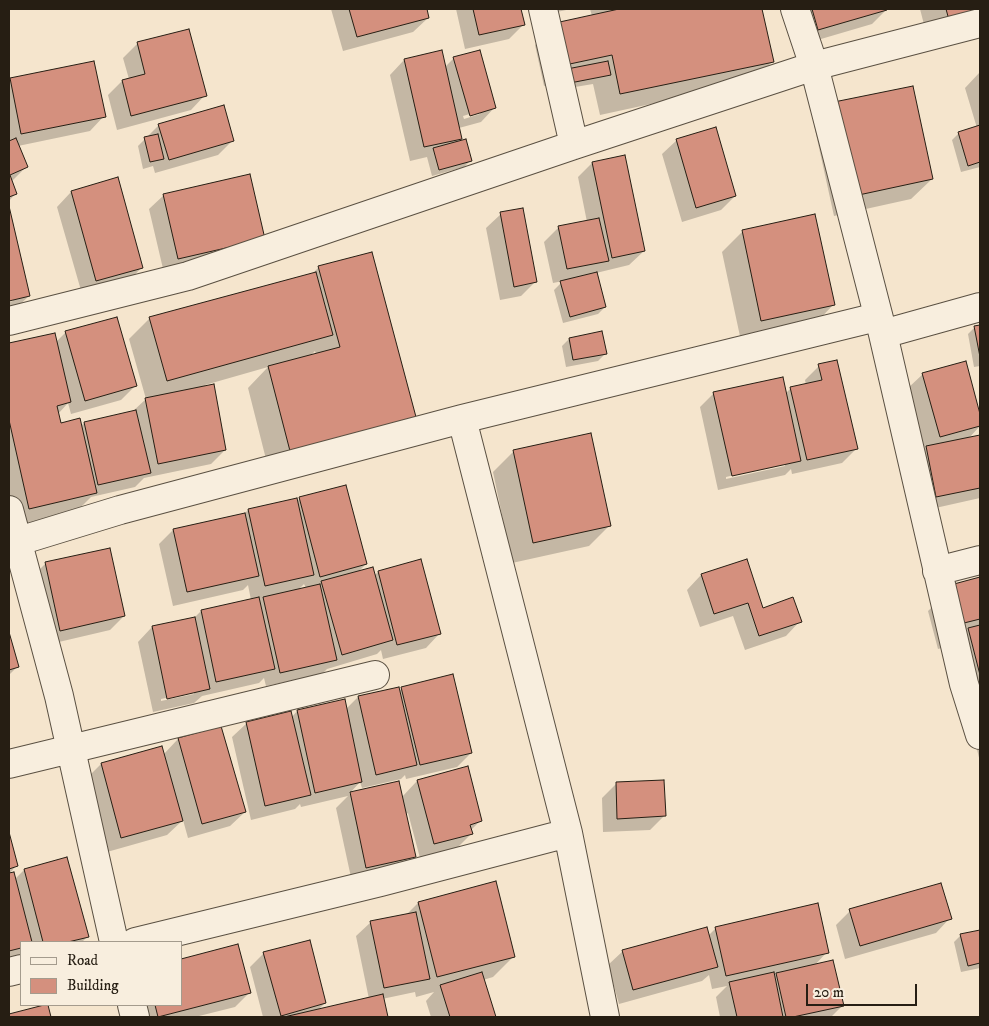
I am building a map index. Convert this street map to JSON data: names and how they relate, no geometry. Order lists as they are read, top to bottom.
{
  "legend": ["Road", "Building"],
  "scale_bar": "20 m"
}
